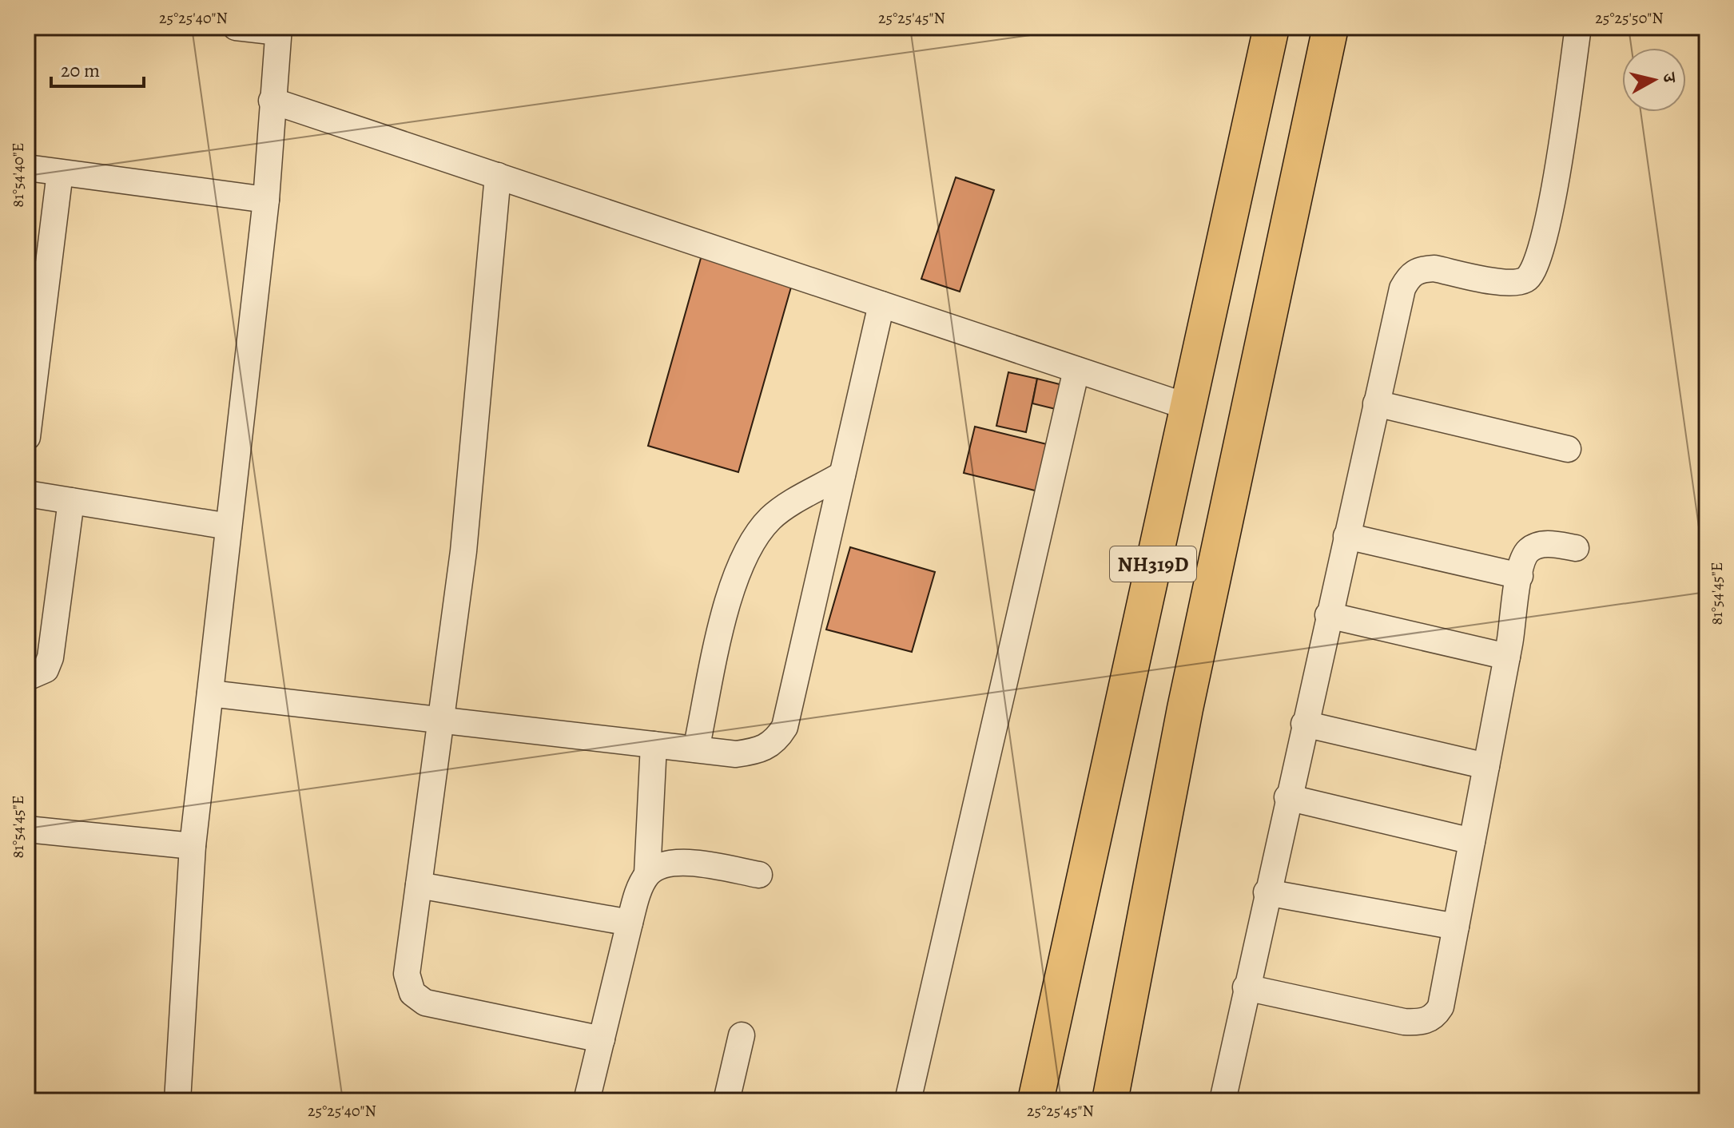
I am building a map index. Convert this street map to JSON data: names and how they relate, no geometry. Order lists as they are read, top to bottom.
{
  "streets": {
    "highway": ["NH319D"]
  },
  "scale_bar": "20 m",
  "north": "right",
  "coordinates": [
    "25°25'40\"N",
    "25°25'45\"N",
    "25°25'50\"N",
    "81°54'40\"E",
    "81°54'45\"E"
  ]
}
